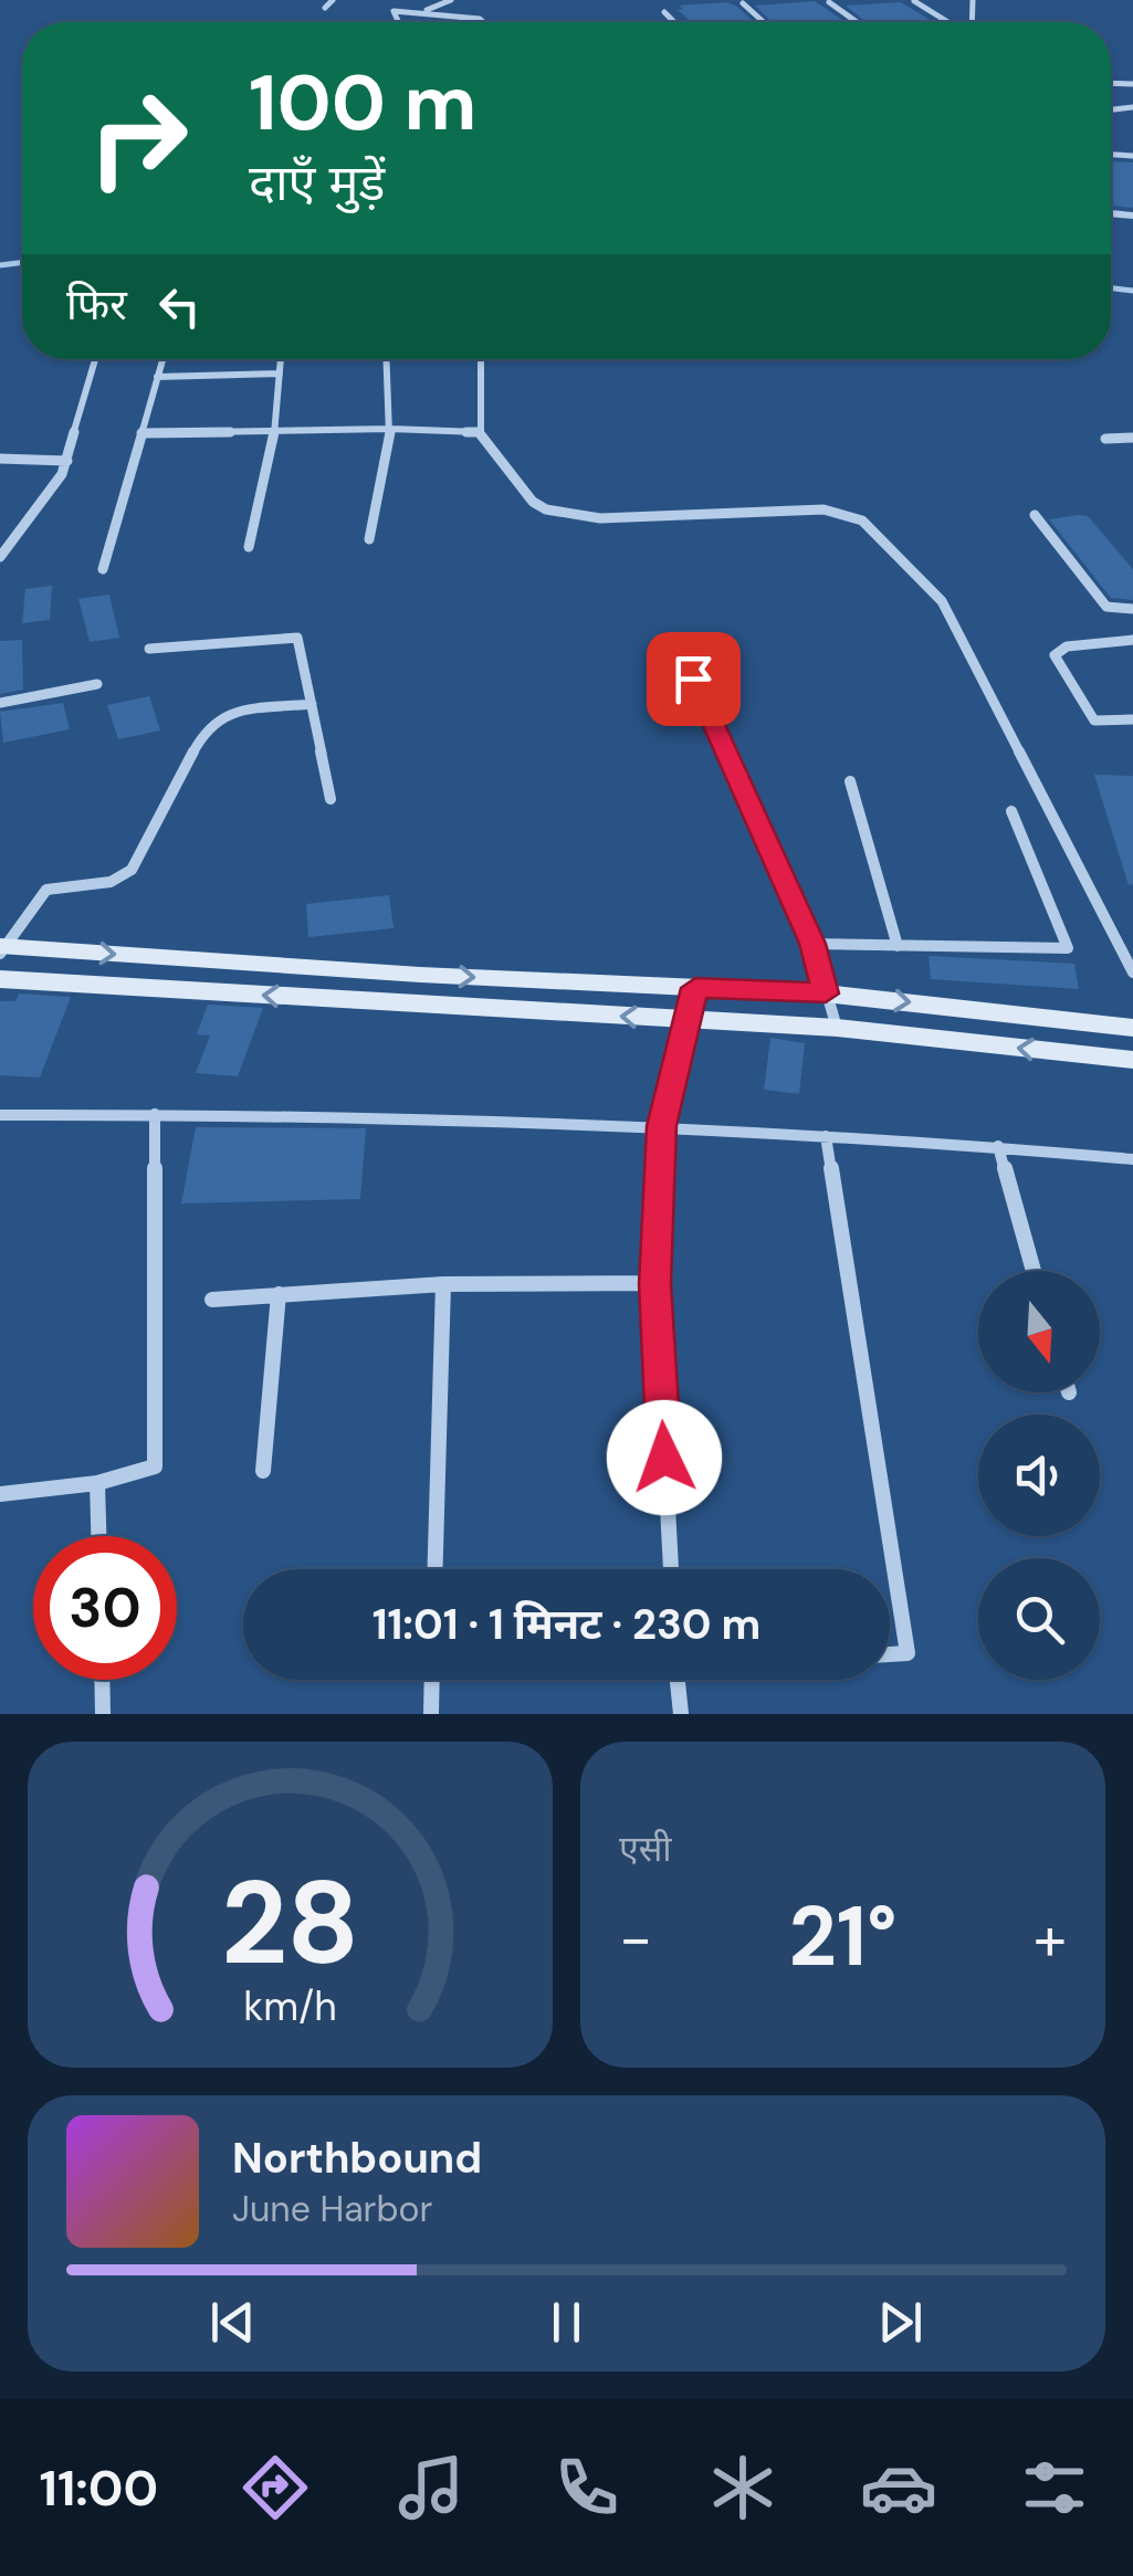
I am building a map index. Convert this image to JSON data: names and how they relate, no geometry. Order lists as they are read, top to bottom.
{
  "north": "bottom",
  "page": {
    "turn": ["100 m", "दाएँ मुड़ें"],
    "then": "फिर",
    "limit": "30",
    "trip": "11:01 · 1 मिनट · 230 m",
    "tile": "एसी",
    "heat": ["−", "21°", "+"],
    "song": ["Northbound", "June Harbor"],
    "tabs": "11:00",
    "gauge": ["28", "km/h"]
  }
}
